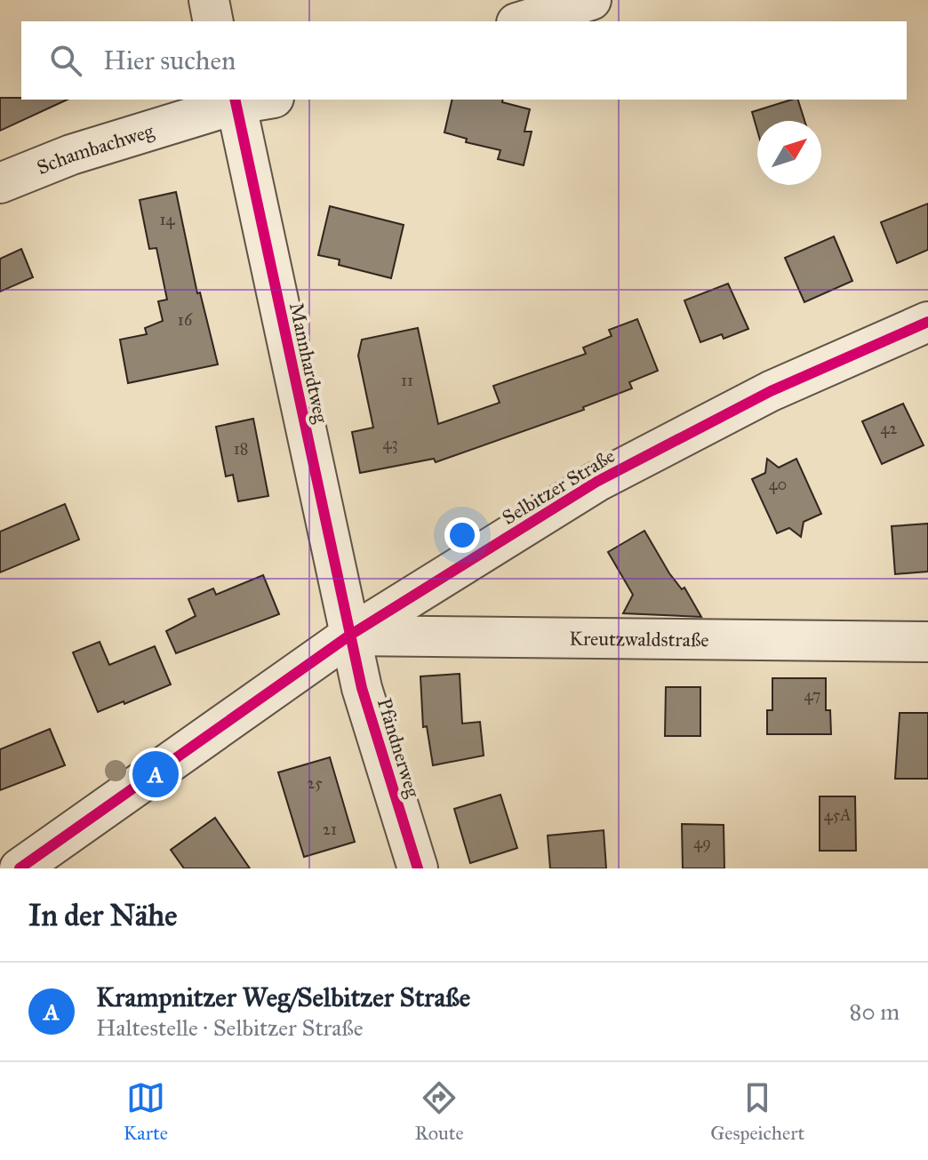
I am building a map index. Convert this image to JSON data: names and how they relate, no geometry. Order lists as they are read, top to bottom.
{
  "streets": {
    "street": [
      "Schambachweg",
      "Mannhardtweg",
      "Selbitzer Straße",
      "Kreutzwaldstraße",
      "Pfändnerweg"
    ]
  },
  "crossings": [
    ["Schambachweg", "Mannhardtweg"],
    ["Mannhardtweg", "Selbitzer Straße"],
    ["Mannhardtweg", "Kreutzwaldstraße"],
    ["Mannhardtweg", "Pfändnerweg"],
    ["Selbitzer Straße", "Kreutzwaldstraße"],
    ["Selbitzer Straße", "Pfändnerweg"],
    ["Kreutzwaldstraße", "Pfändnerweg"]
  ],
  "house_numbers": [
    "14",
    "16",
    "11",
    "42",
    "43",
    "18",
    "40",
    "47",
    "25",
    "45A",
    "21",
    "49"
  ],
  "north": "top right",
  "page": {
    "search": "Hier suchen",
    "pins": "A",
    "heading": "In der Nähe",
    "list": [
      {
        "mark": "A",
        "name": "Krampnitzer Weg/Selbitzer Straße",
        "note": "Haltestelle · Selbitzer Straße",
        "value": "80 m"
      }
    ],
    "nav": ["Karte", "Route", "Gespeichert"]
  }
}
